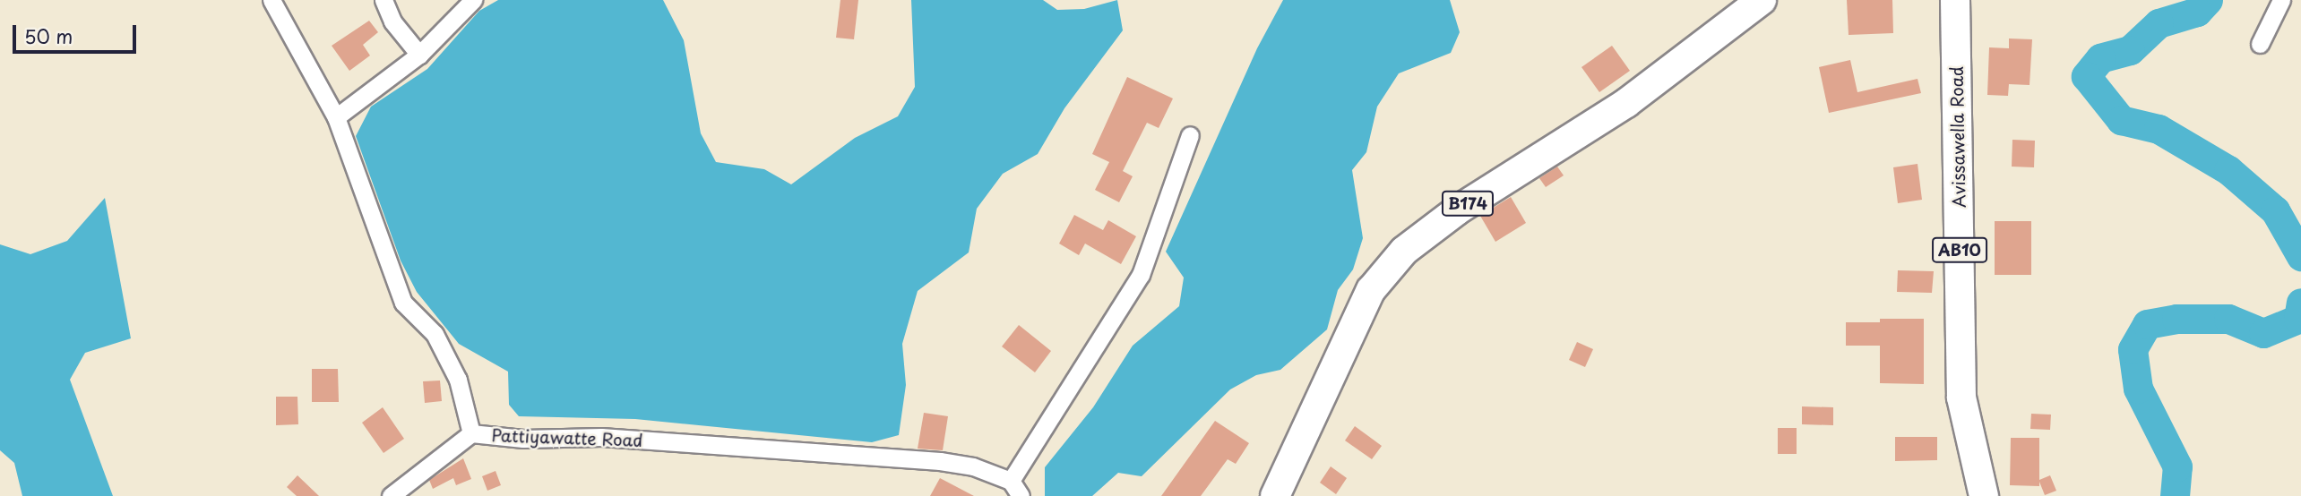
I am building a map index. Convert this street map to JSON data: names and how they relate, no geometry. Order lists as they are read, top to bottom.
{
  "streets": {
    "main road": ["Avissawella Road", "B174", "AB10"],
    "street": ["Pattiyawatte Road"]
  },
  "scale_bar": "50 m"
}
